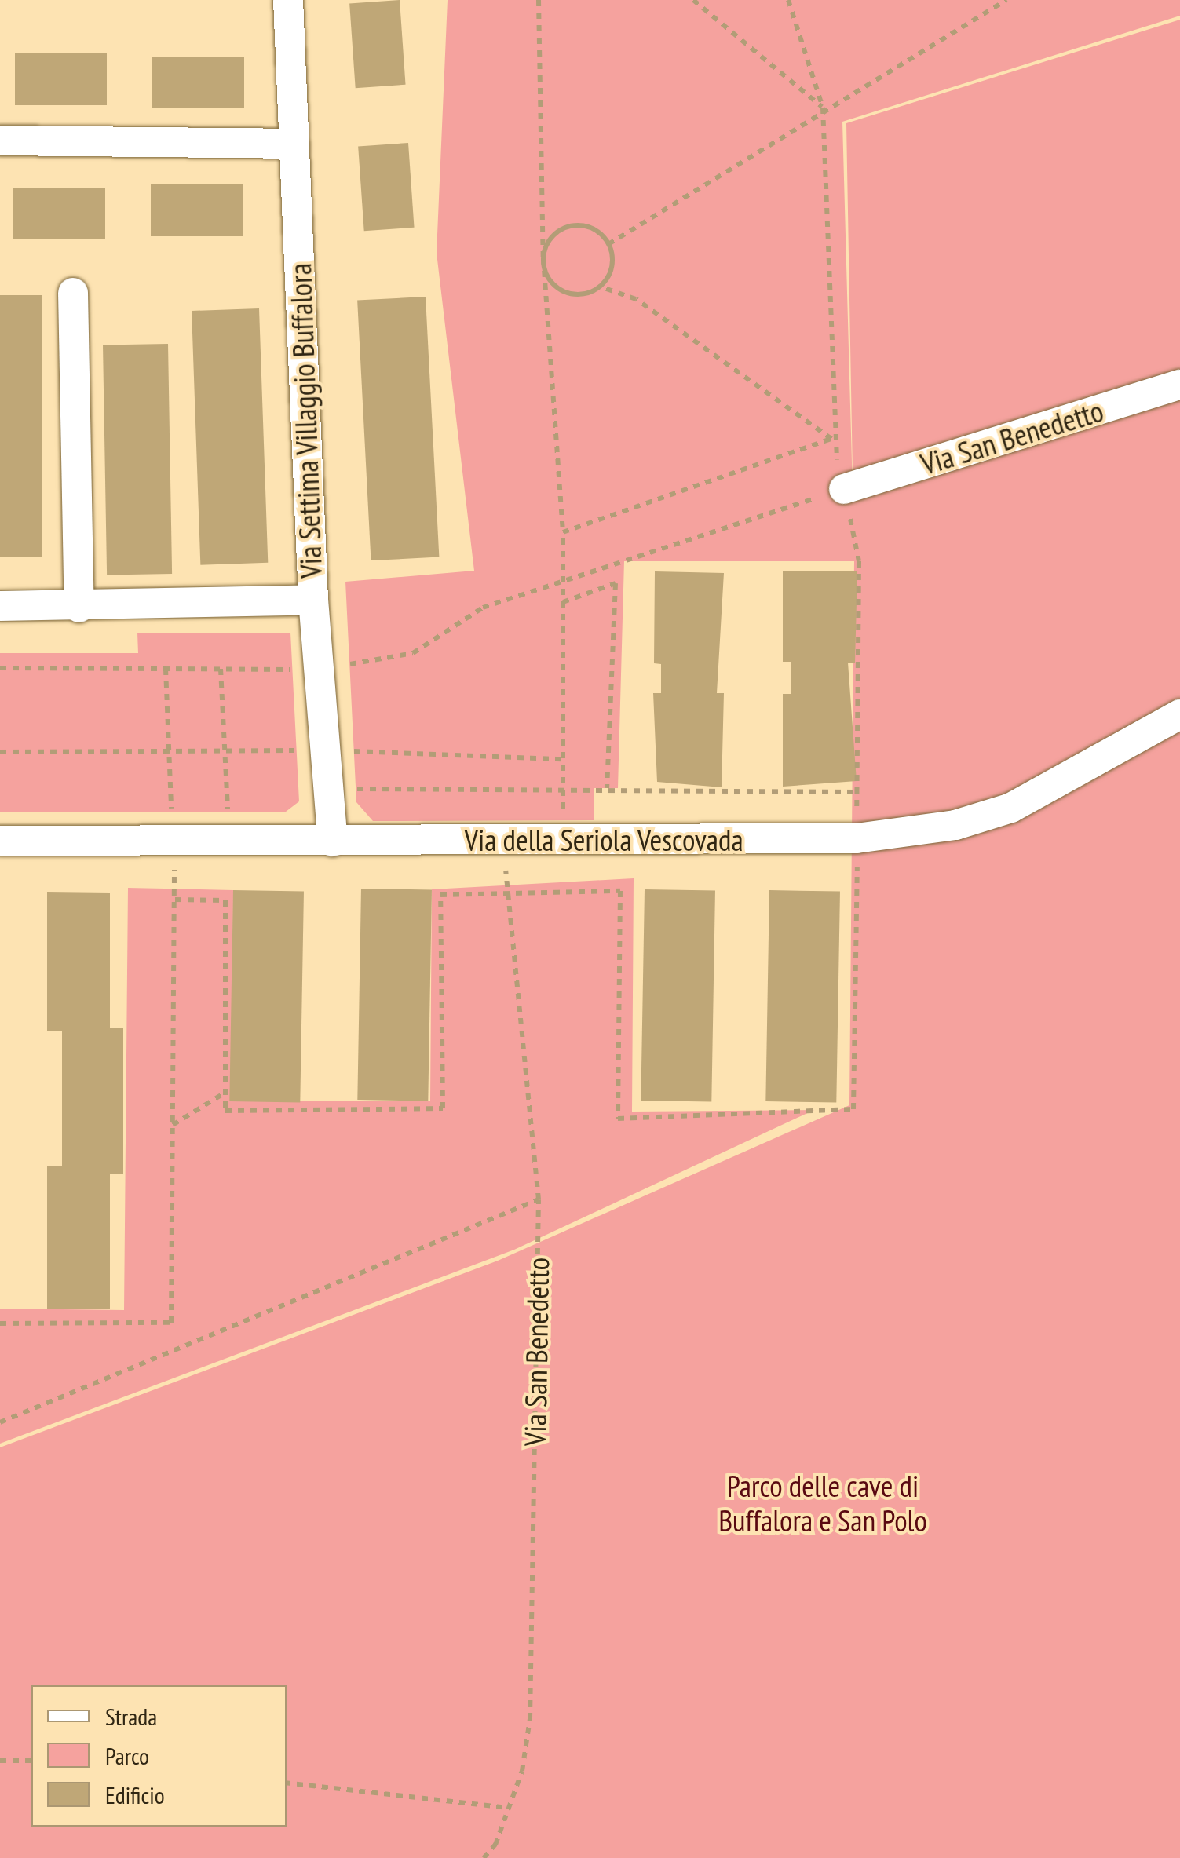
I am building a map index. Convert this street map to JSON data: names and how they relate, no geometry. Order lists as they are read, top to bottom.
{
  "streets": {
    "street": ["Via Settima Villaggio Buffalora", "Via San Benedetto", "Via della Seriola Vescovada"]
  },
  "crossings": [
    ["Via Settima Villaggio Buffalora", "Via della Seriola Vescovada"],
    ["Via San Benedetto", "Via della Seriola Vescovada"]
  ],
  "parks": ["Parco delle cave di Buffalora e San Polo"],
  "legend": ["Strada", "Parco", "Edificio"]
}
